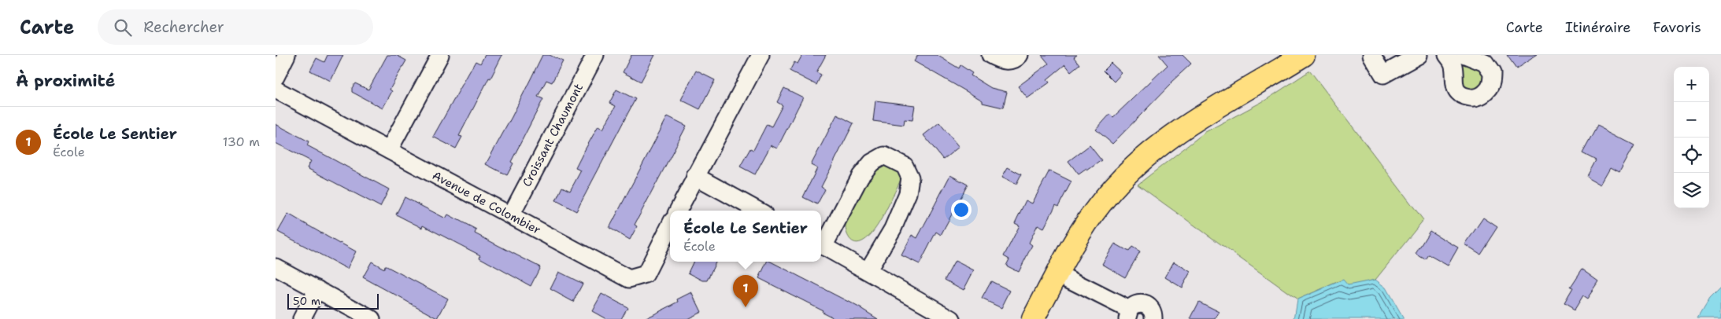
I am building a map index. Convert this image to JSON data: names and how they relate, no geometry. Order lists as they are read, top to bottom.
{
  "streets": {
    "street": ["Croissant Chaumont", "Avenue de Colombier"]
  },
  "crossings": [
    ["Croissant Chaumont", "Avenue de Colombier"]
  ],
  "scale_bar": "50 m",
  "page": {
    "header": "Carte",
    "search": "Rechercher",
    "nav": ["Carte", "Itinéraire", "Favoris"],
    "heading": "À proximité",
    "map_buttons": ["+", "−"],
    "list": [
      {
        "mark": "1",
        "name": "École Le Sentier",
        "note": "École",
        "value": "130 m"
      }
    ],
    "popup": ["École Le Sentier", "École"],
    "pins": "1",
    "scale": "50 m"
  }
}
